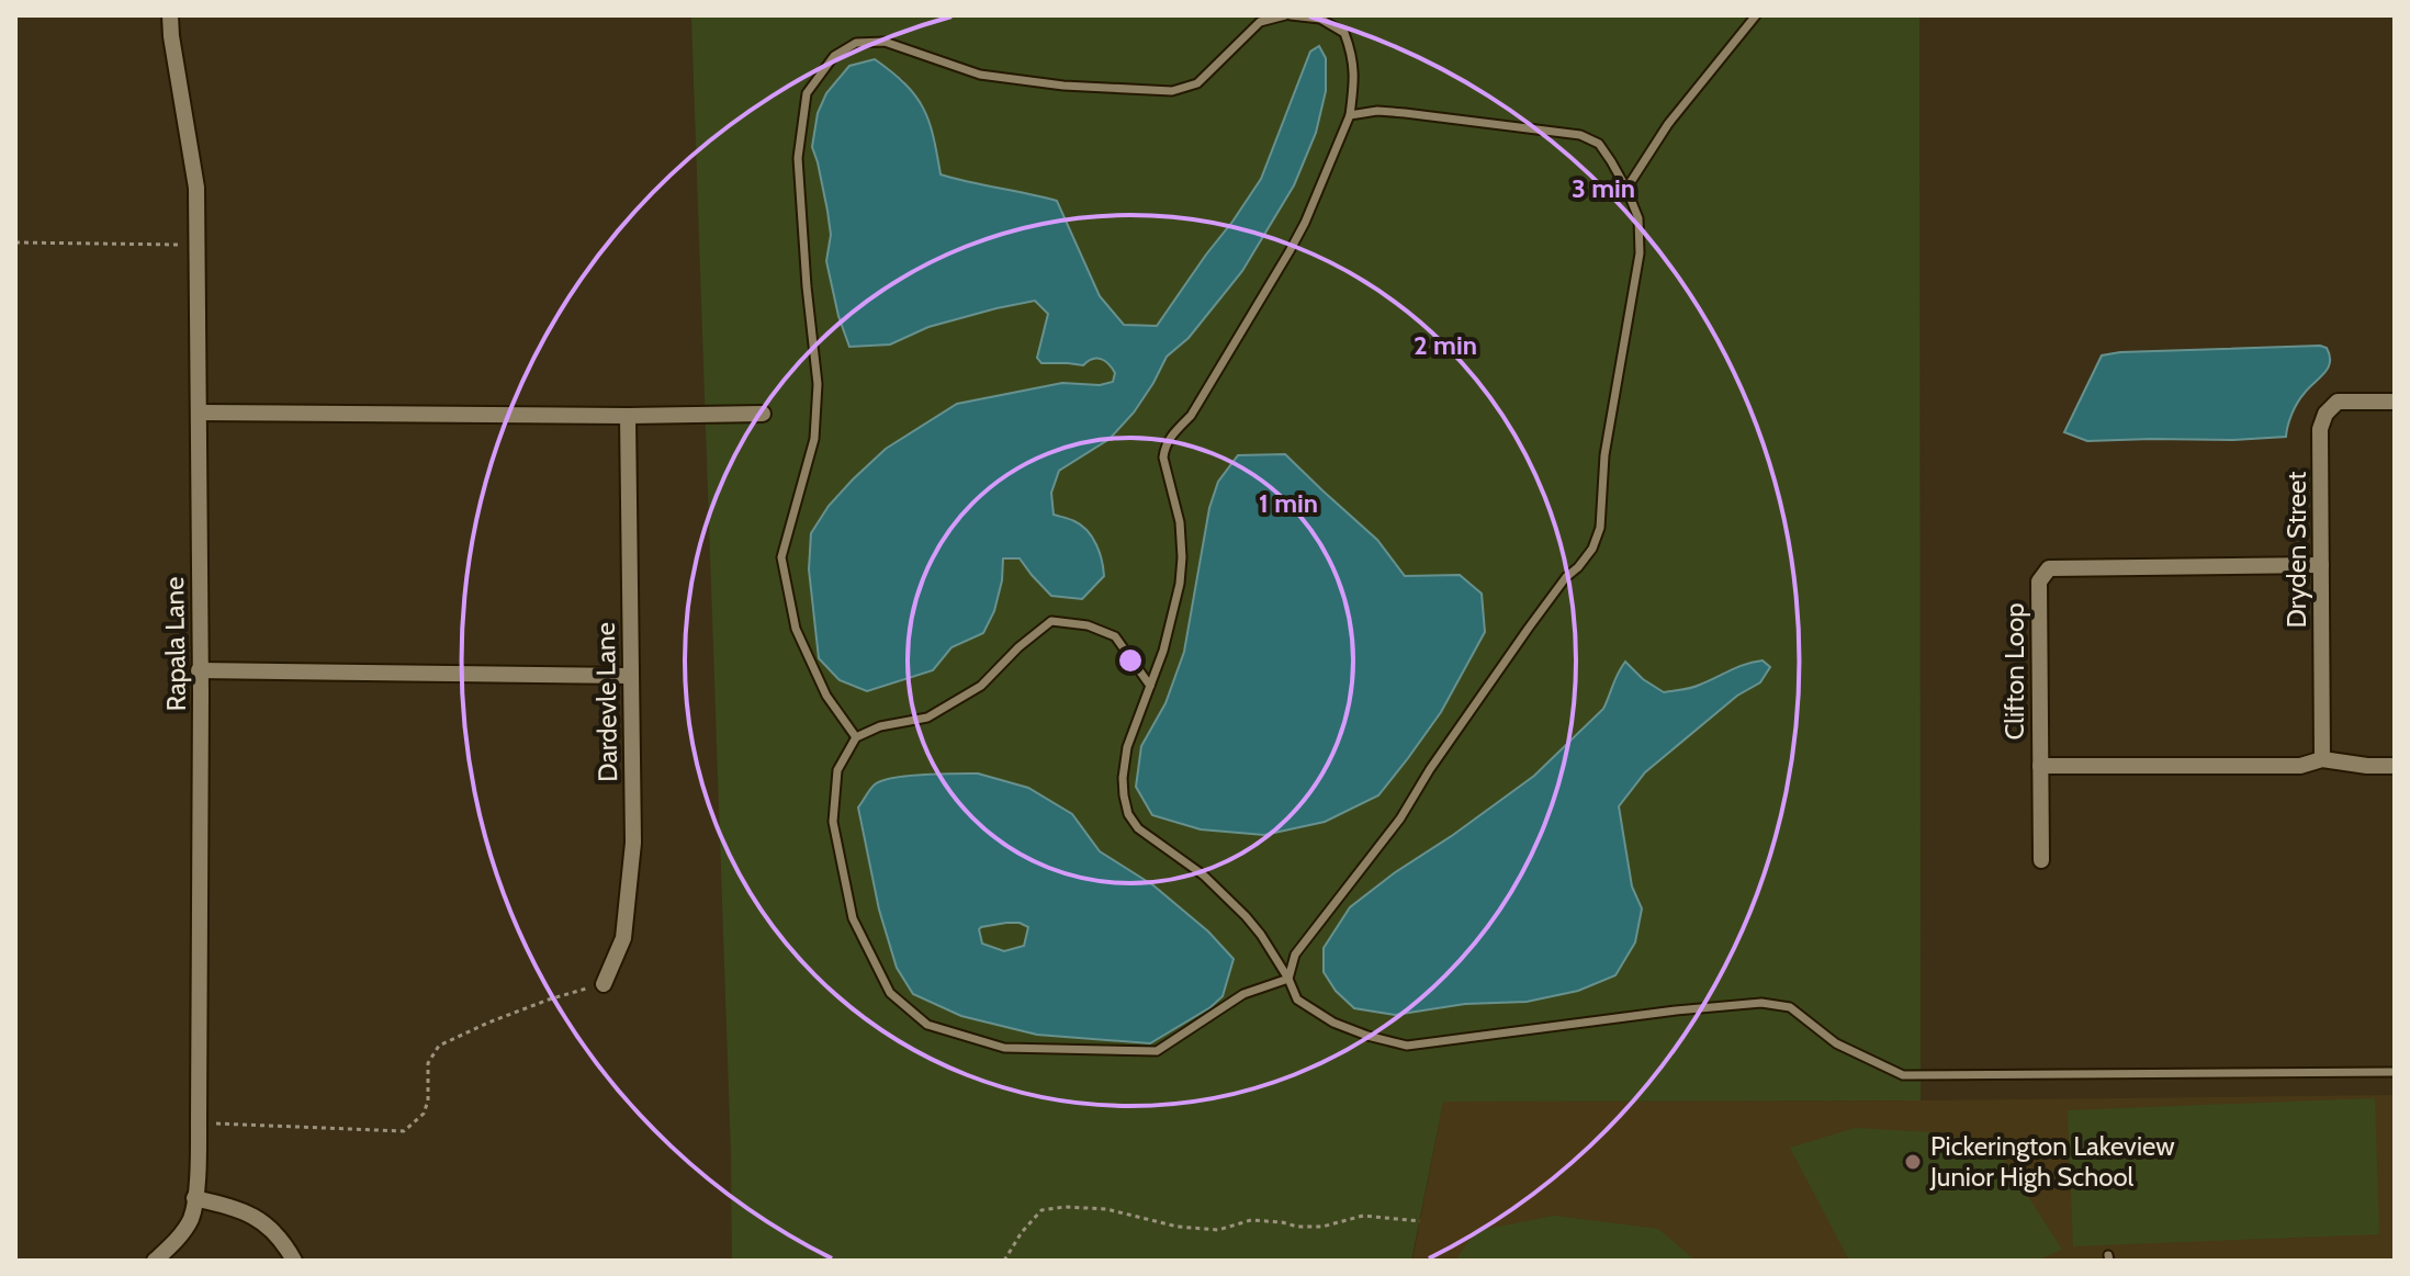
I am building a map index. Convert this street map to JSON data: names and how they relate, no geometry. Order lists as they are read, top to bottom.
{
  "streets": {
    "street": [
      "Dryden Street",
      "Rapala Lane",
      "Clifton Loop",
      "Dardevle Lane"
    ]
  },
  "crossings": [
    ["Dryden Street", "Clifton Loop"]
  ],
  "places": ["Pickerington Lakeview Junior High School"],
  "rings": ["3 min", "2 min", "1 min"]
}
